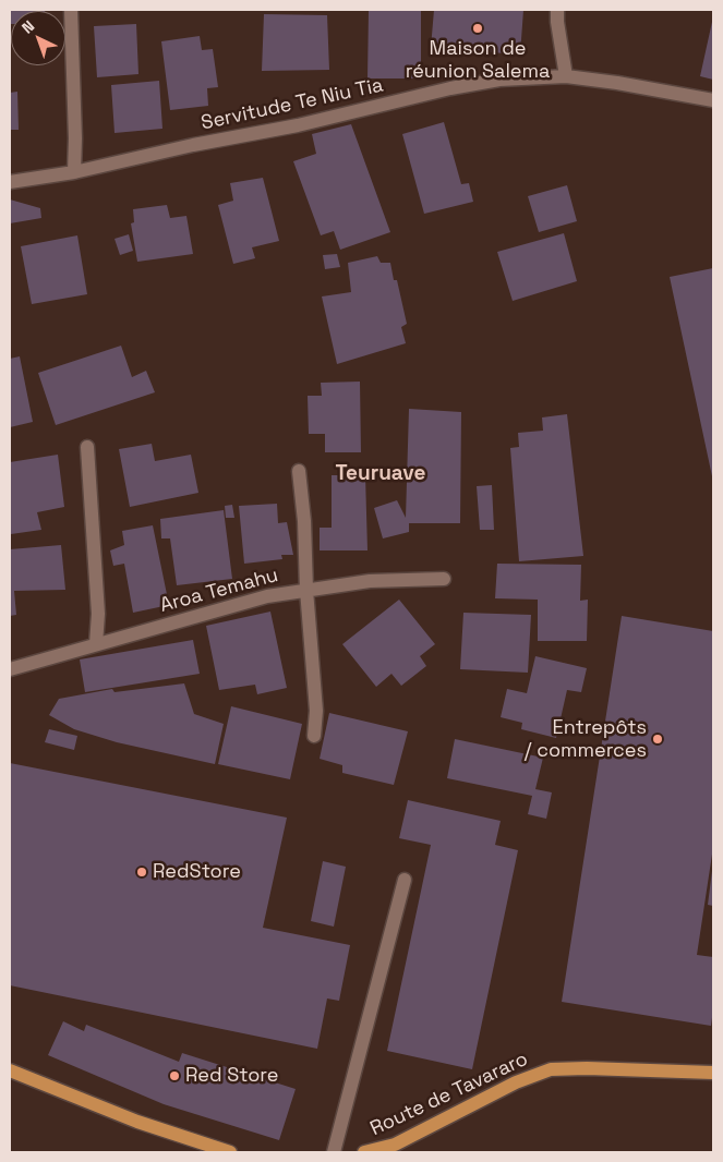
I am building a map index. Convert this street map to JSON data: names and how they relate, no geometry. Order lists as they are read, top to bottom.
{
  "streets": {
    "main road": ["Route de Tavararo"],
    "street": ["Servitude Te Niu Tia", "Aroa Temahu"]
  },
  "districts": ["Teuruave"],
  "places": [
    "Maison de réunion Salema",
    "Entrepôts / commerces",
    "RedStore",
    "Red Store"
  ],
  "north": "top left"
}
